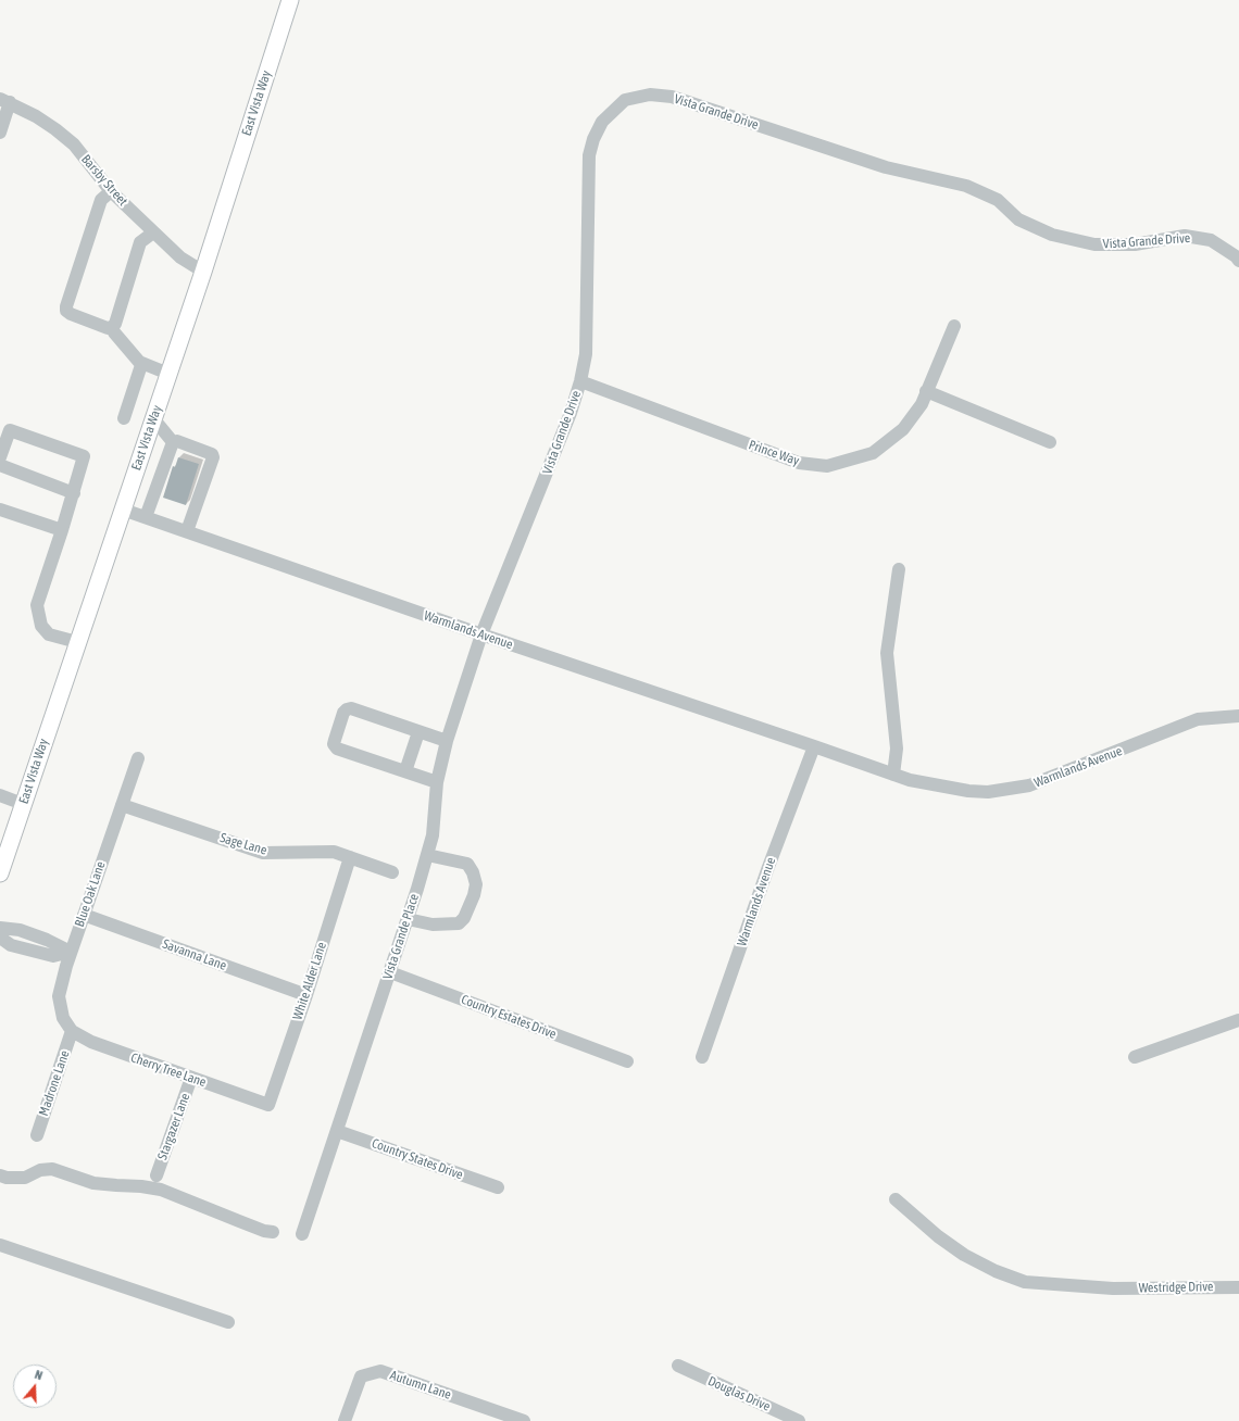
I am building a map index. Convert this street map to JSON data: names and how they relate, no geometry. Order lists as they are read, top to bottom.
{
  "streets": {
    "main road": ["East Vista Way"],
    "street": [
      "Vista Grande Drive",
      "Barsby Street",
      "Prince Way",
      "Warmlands Avenue",
      "Sage Lane",
      "Blue Oak Lane",
      "Vista Grande Place",
      "Savanna Lane",
      "White Alder Lane",
      "Country Estates Drive",
      "Cherry Tree Lane",
      "Madrone Lane",
      "Stargazer Lane",
      "Country States Drive",
      "Westridge Drive",
      "Autumn Lane",
      "Douglas Drive"
    ]
  },
  "crossings": [
    ["East Vista Way", "Barsby Street"],
    ["East Vista Way", "Warmlands Avenue"],
    ["Vista Grande Drive", "Prince Way"],
    ["Vista Grande Drive", "Warmlands Avenue"],
    ["Vista Grande Drive", "Vista Grande Place"],
    ["Warmlands Avenue", "Vista Grande Place"],
    ["Sage Lane", "Blue Oak Lane"],
    ["Sage Lane", "White Alder Lane"],
    ["Blue Oak Lane", "Savanna Lane"],
    ["Blue Oak Lane", "Cherry Tree Lane"],
    ["Blue Oak Lane", "Madrone Lane"],
    ["Vista Grande Place", "Country Estates Drive"],
    ["Vista Grande Place", "Country States Drive"],
    ["Savanna Lane", "White Alder Lane"],
    ["White Alder Lane", "Cherry Tree Lane"],
    ["Cherry Tree Lane", "Madrone Lane"],
    ["Cherry Tree Lane", "Stargazer Lane"]
  ],
  "north": "top"
}
